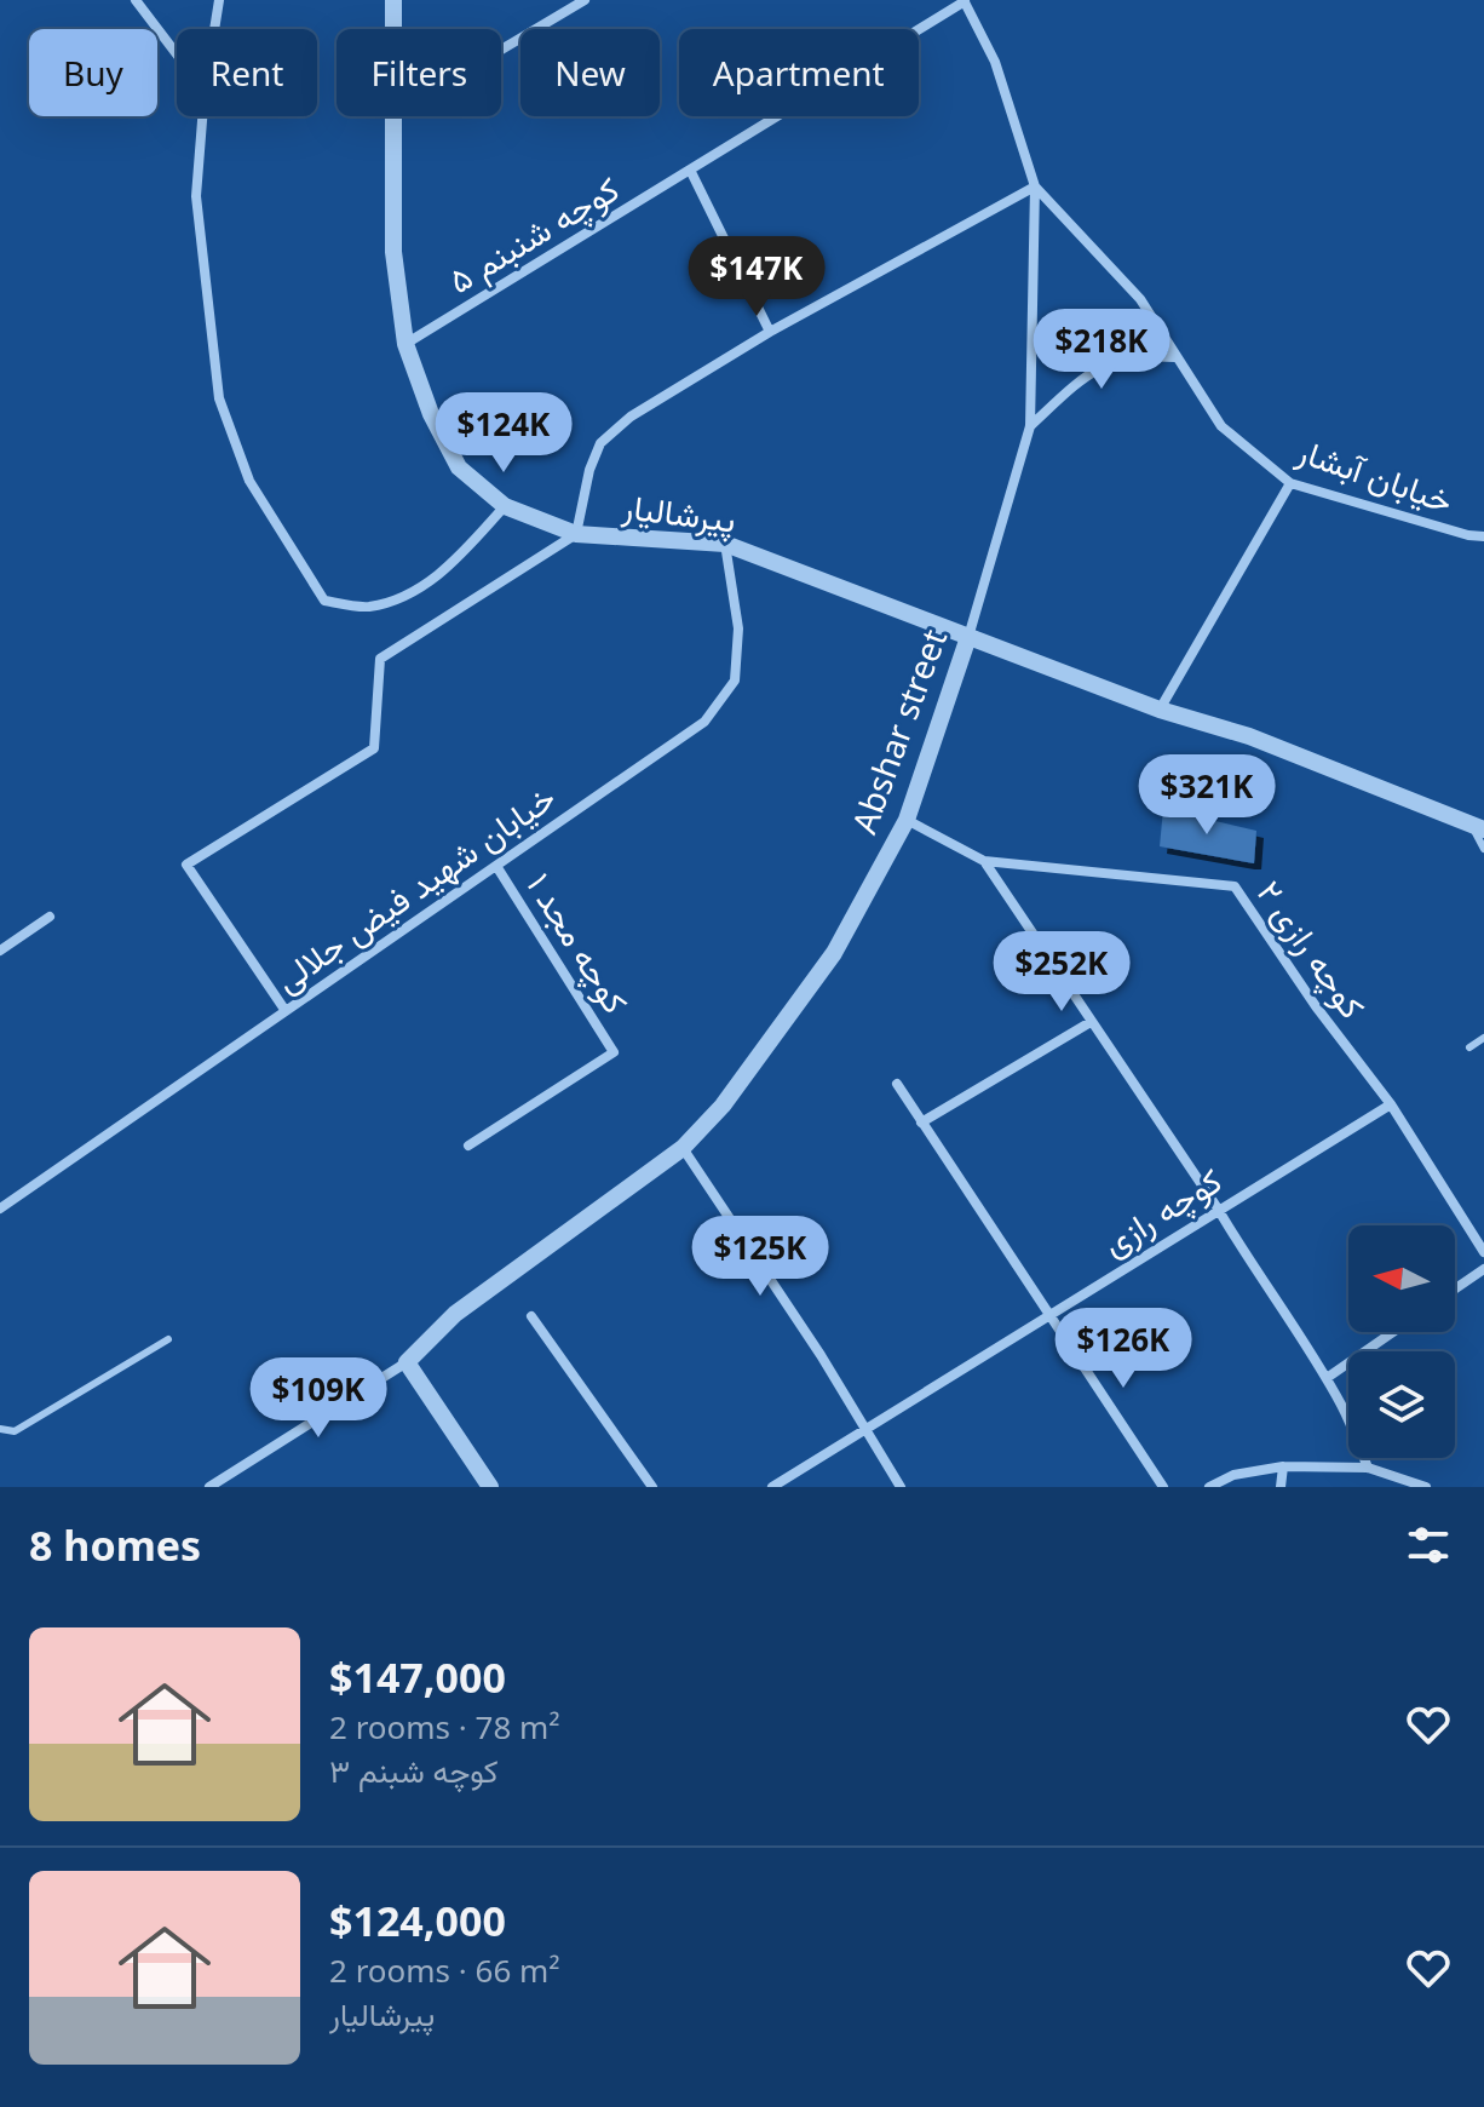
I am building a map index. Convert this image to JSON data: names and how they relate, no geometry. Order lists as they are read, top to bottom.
{
  "streets": {
    "street": [
      "کوچه شنبنم ۵",
      "خیابان آبشار",
      "پیرشالیار",
      "Abshar street",
      "خیابان شهید فیض جلالی",
      "کوچه مجد ۱",
      "کوچه رازی ۲",
      "کوچه رازی"
    ]
  },
  "crossings": [
    ["کوچه شنبنم ۵", "پیرشالیار"],
    ["کوچه شنبنم ۵", "Abshar street"],
    ["خیابان آبشار", "Abshar street"],
    ["پیرشالیار", "Abshar street"],
    ["پیرشالیار", "خیابان شهید فیض جلالی"],
    ["خیابان شهید فیض جلالی", "کوچه مجد ۱"],
    ["کوچه رازی ۲", "کوچه رازی"]
  ],
  "north": "left",
  "page": {
    "chip": [
      "Buy",
      "Rent",
      "Filters",
      "New",
      "Apartment"
    ],
    "price": [
      "$147K",
      "$218K",
      "$124K",
      "$321K",
      "$252K",
      "$125K",
      "$126K",
      "$109K"
    ],
    "heading": "8 homes",
    "list": [
      {
        "name": "$147,000",
        "note": "2 rooms · 78 m² · کوچه شبنم ۳"
      },
      {
        "name": "$124,000",
        "note": "2 rooms · 66 m² · پیرشالیار"
      }
    ]
  }
}
